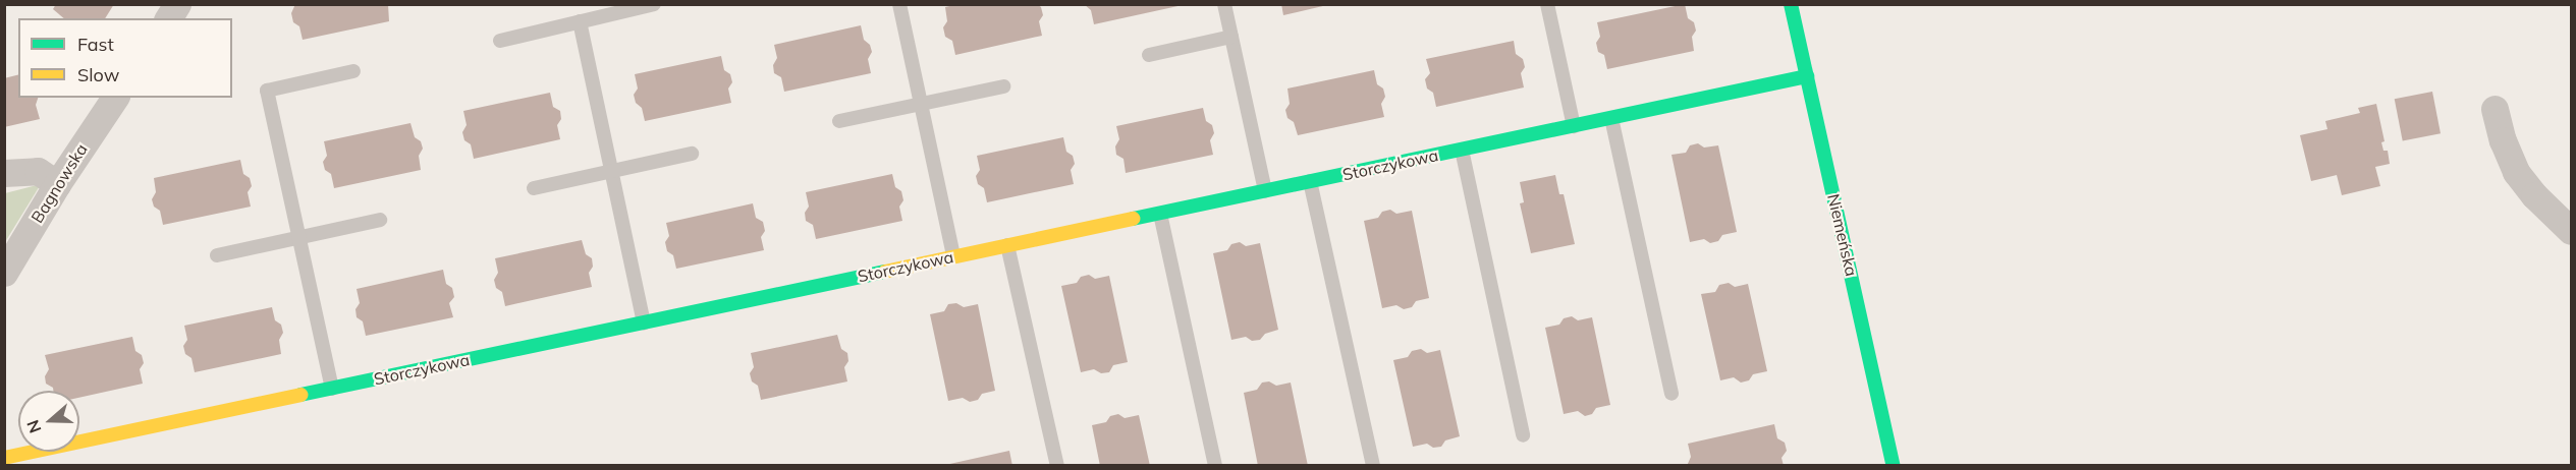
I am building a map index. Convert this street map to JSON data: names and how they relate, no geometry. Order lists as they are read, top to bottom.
{
  "streets": {
    "street": ["Storczykowa", "Bagnowska", "Niemeńska"]
  },
  "crossings": [
    ["Storczykowa", "Niemeńska"]
  ],
  "legend": ["Fast", "Slow"],
  "north": "left"
}
